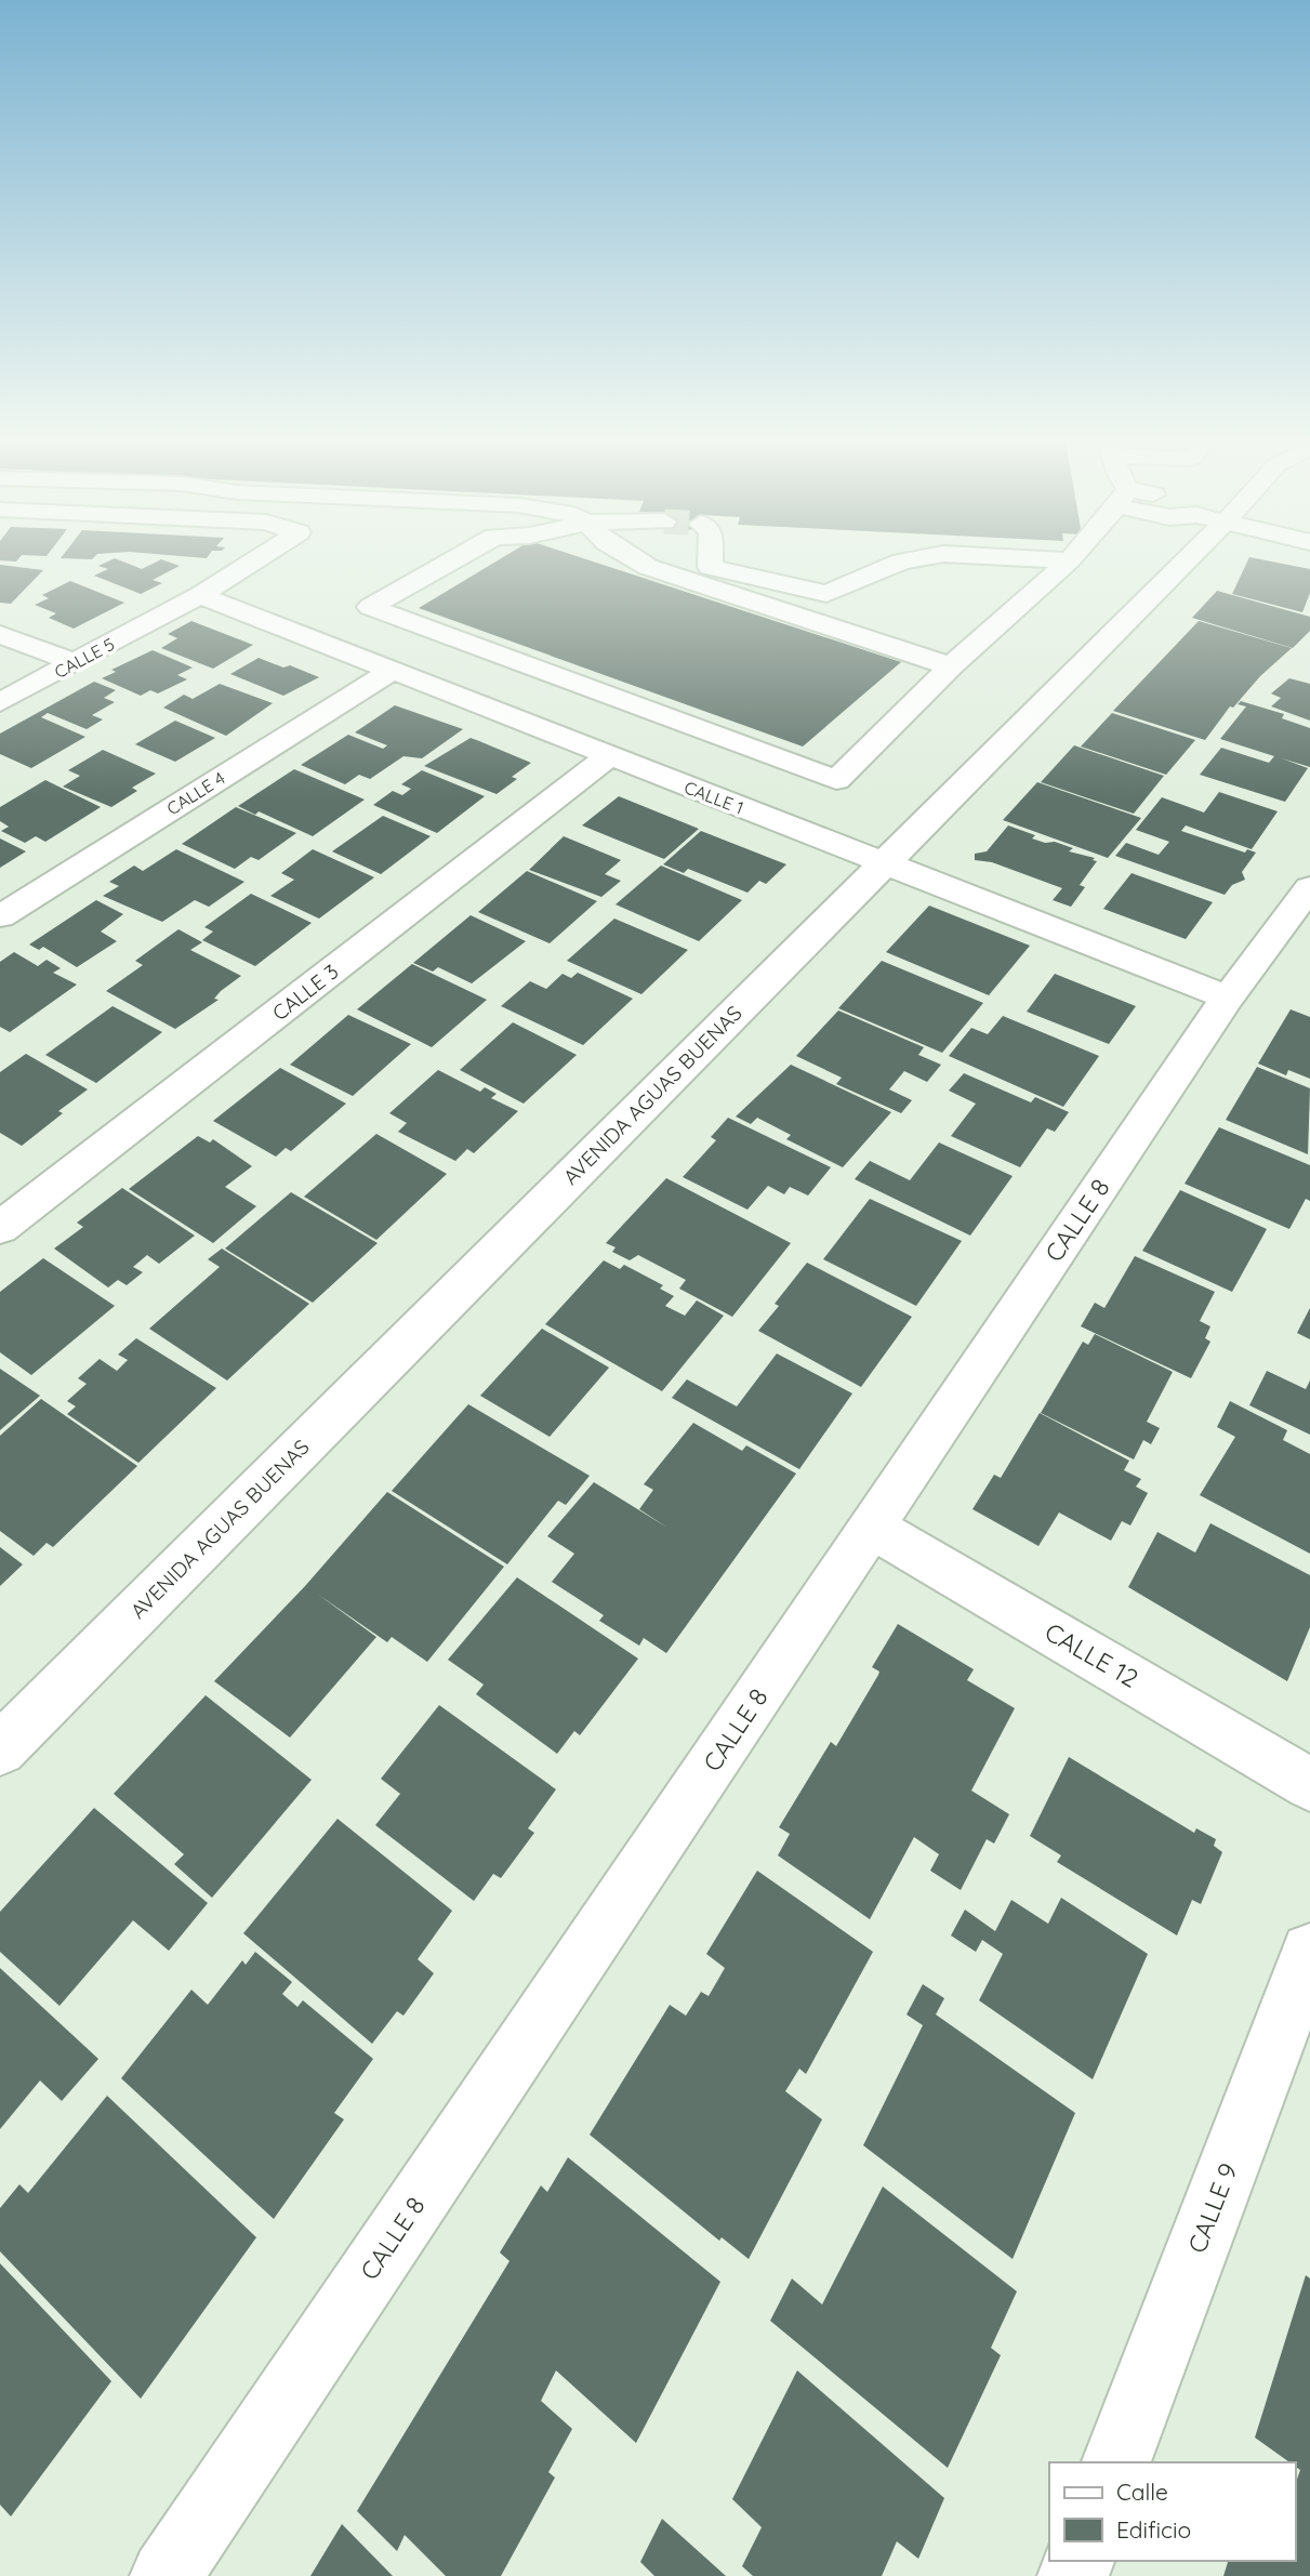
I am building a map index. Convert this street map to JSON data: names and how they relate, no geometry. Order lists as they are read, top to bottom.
{
  "streets": {
    "street": [
      "CALLE 5",
      "CALLE 4",
      "CALLE 1",
      "CALLE 3",
      "AVENIDA AGUAS BUENAS",
      "CALLE 8",
      "CALLE 12",
      "CALLE 9"
    ]
  },
  "crossings": [
    ["CALLE 5", "CALLE 1"],
    ["CALLE 4", "CALLE 1"],
    ["CALLE 1", "CALLE 3"],
    ["CALLE 1", "AVENIDA AGUAS BUENAS"],
    ["CALLE 1", "CALLE 8"],
    ["CALLE 8", "CALLE 12"]
  ],
  "legend": ["Calle", "Edificio"]
}
